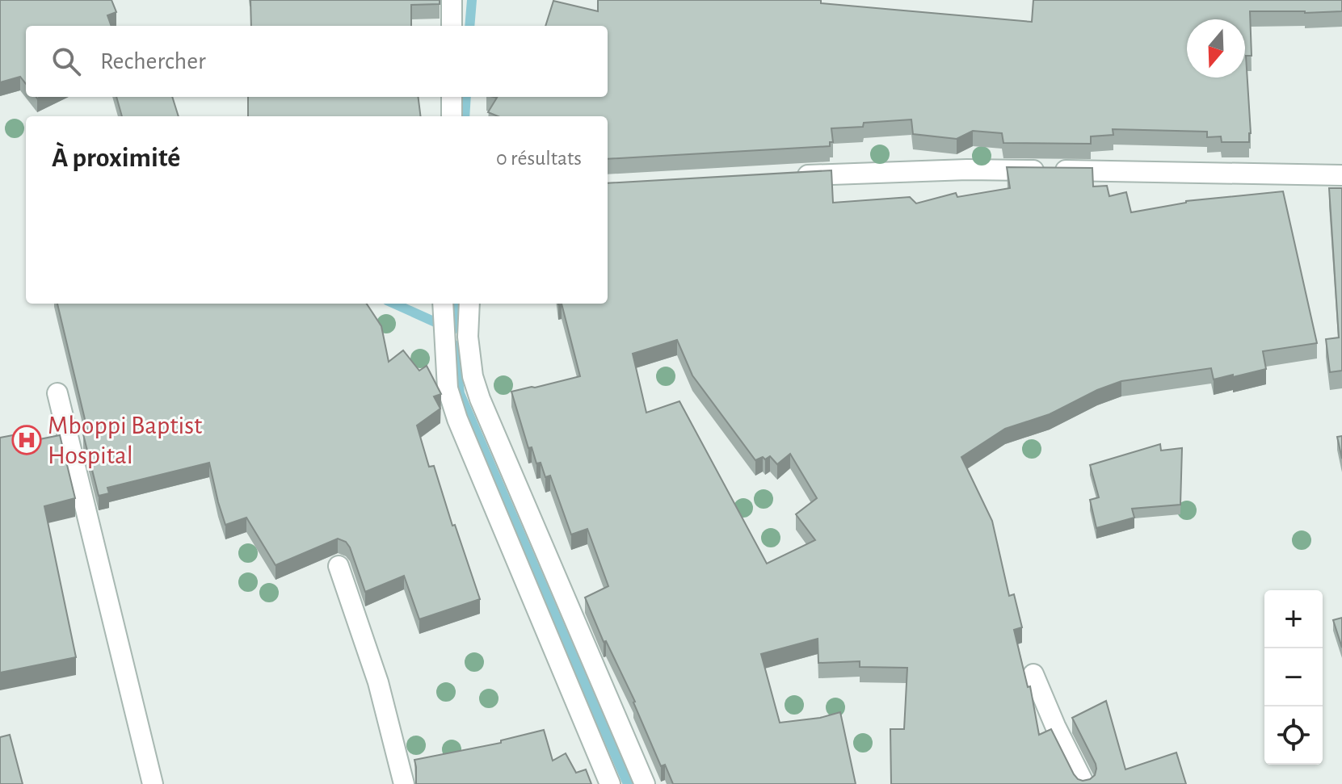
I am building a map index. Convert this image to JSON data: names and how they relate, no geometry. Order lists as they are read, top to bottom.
{
  "places": {
    "hospital": ["Mboppi Baptist Hospital"]
  },
  "north": "bottom",
  "page": {
    "search": "Rechercher",
    "heading": ["À proximité", "0 résultats"],
    "map_buttons": ["+", "−"]
  }
}
